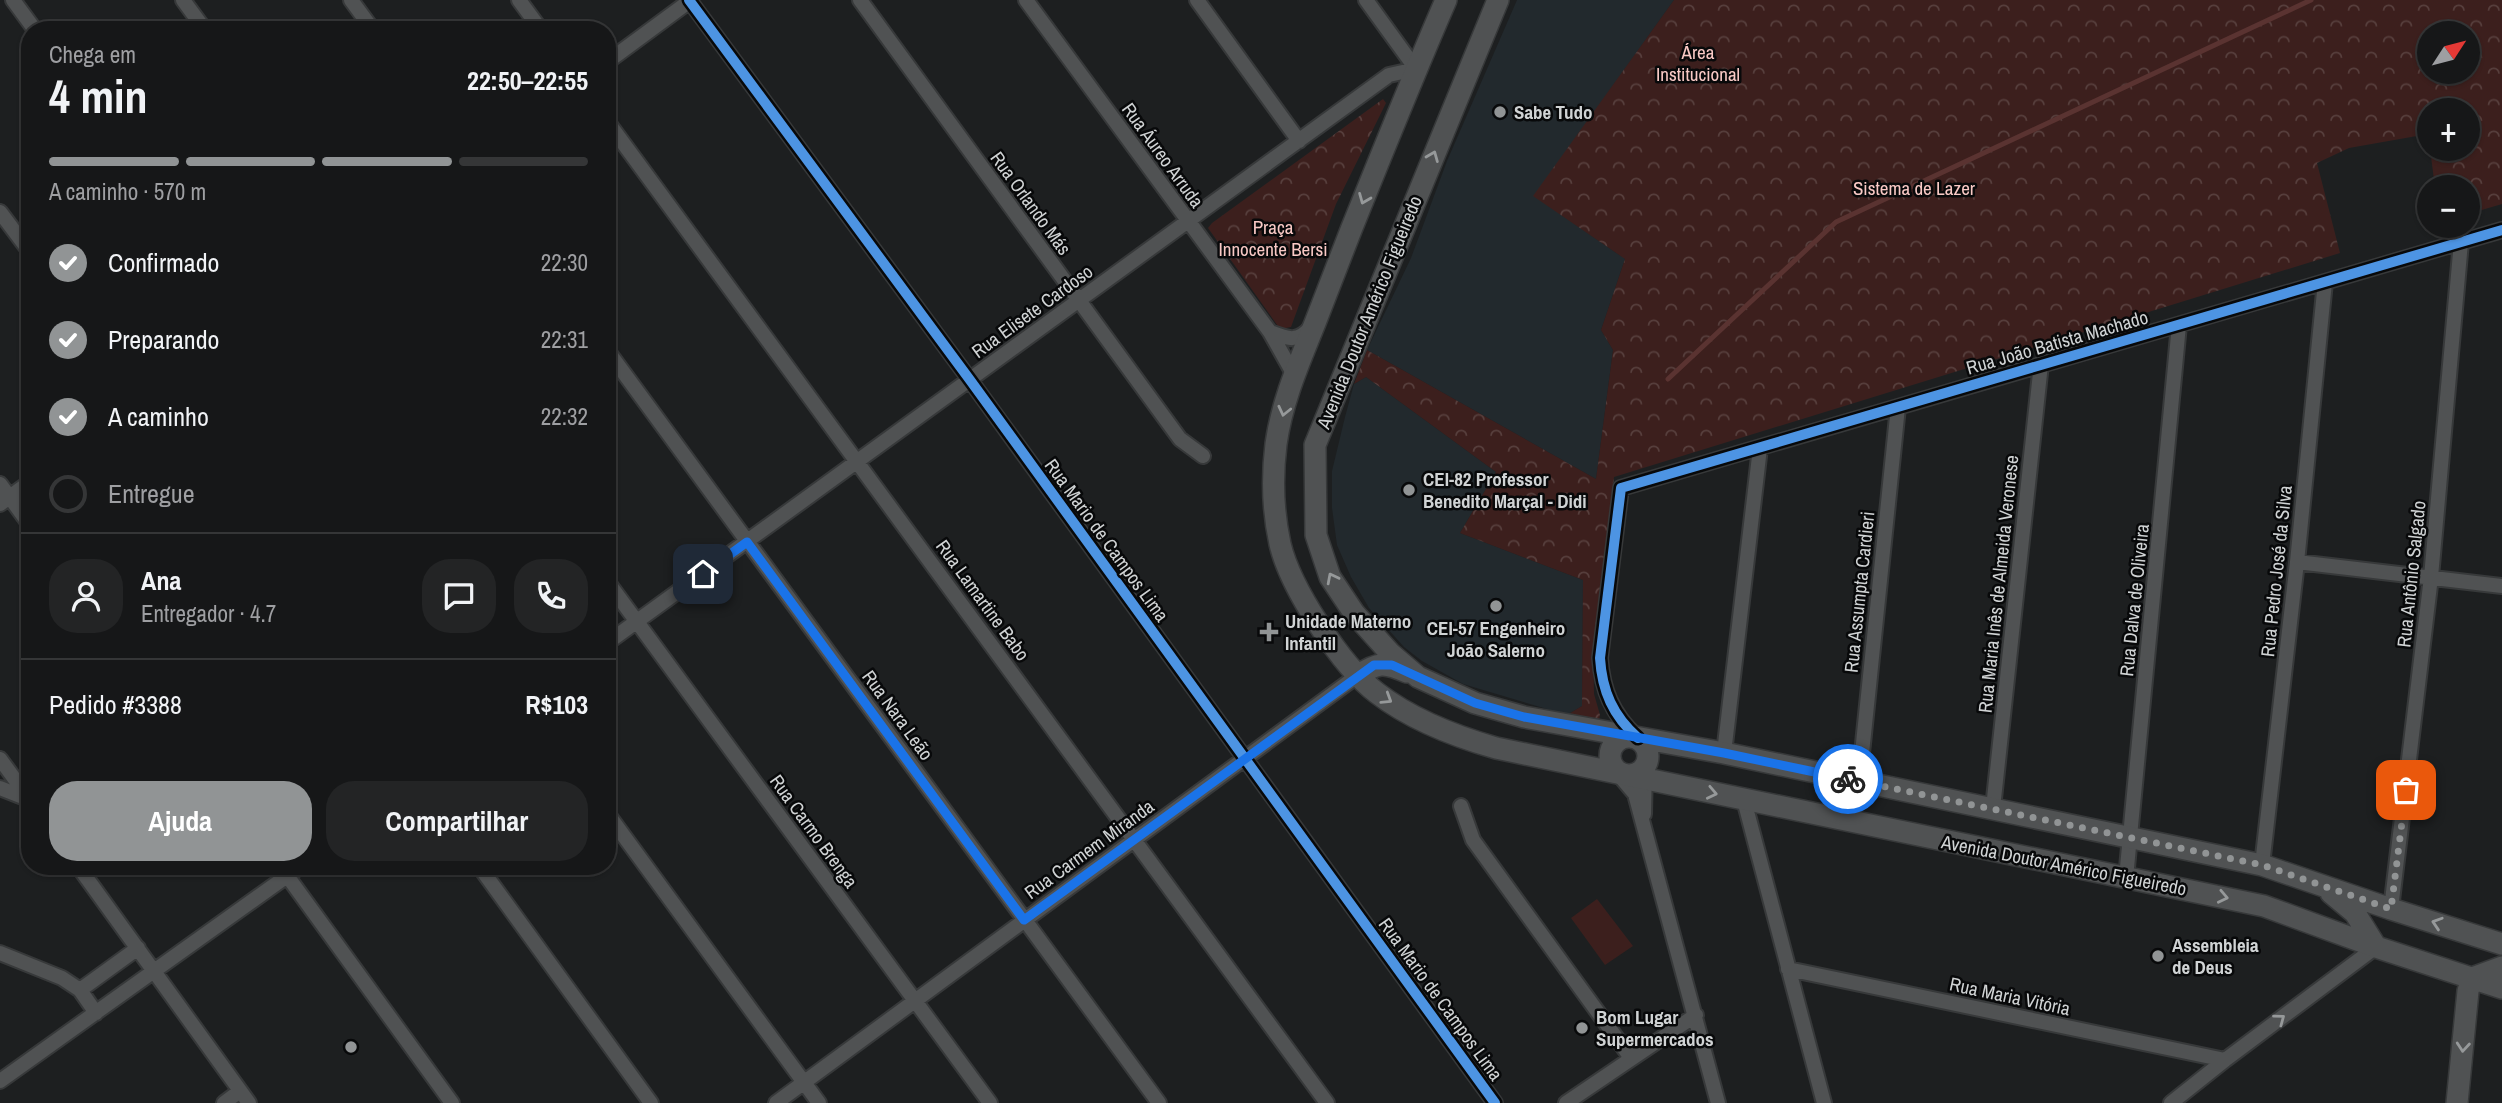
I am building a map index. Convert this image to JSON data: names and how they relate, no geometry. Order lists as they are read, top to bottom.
{
  "streets": {
    "main road": ["Avenida Doutor Américo Figueiredo"],
    "street": [
      "Rua Áureo Arruda",
      "Rua Orlando Más",
      "Rua Elisete Cardoso",
      "Rua João Batista Machado",
      "Rua Mario de Campos Lima",
      "Rua Pedro José da Silva",
      "Rua Antônio Salgado",
      "Rua Maria Inês de Almeida Veronese",
      "Rua Assumpta Cardieri",
      "Rua Lamartine Babo",
      "Rua Dalva de Oliveira",
      "Rua Nara Leão",
      "Rua Carmo Brenga",
      "Rua Carmem Miranda",
      "Rua Maria Vitória"
    ]
  },
  "crossings": [
    ["Rua Áureo Arruda", "Rua Elisete Cardoso"],
    ["Rua Áureo Arruda", "Avenida Doutor Américo Figueiredo"],
    ["Rua Orlando Más", "Rua Elisete Cardoso"],
    ["Rua Elisete Cardoso", "Avenida Doutor Américo Figueiredo"],
    ["Rua Elisete Cardoso", "Rua Mario de Campos Lima"],
    ["Rua Elisete Cardoso", "Rua Lamartine Babo"],
    ["Rua Elisete Cardoso", "Rua Nara Leão"],
    ["Rua Elisete Cardoso", "Rua Carmo Brenga"],
    ["Avenida Doutor Américo Figueiredo", "Rua João Batista Machado"],
    ["Avenida Doutor Américo Figueiredo", "Rua Pedro José da Silva"],
    ["Avenida Doutor Américo Figueiredo", "Rua Antônio Salgado"],
    ["Avenida Doutor Américo Figueiredo", "Rua Maria Inês de Almeida Veronese"],
    ["Avenida Doutor Américo Figueiredo", "Rua Assumpta Cardieri"],
    ["Avenida Doutor Américo Figueiredo", "Rua Dalva de Oliveira"],
    ["Avenida Doutor Américo Figueiredo", "Rua Carmem Miranda"],
    ["Rua João Batista Machado", "Rua Pedro José da Silva"],
    ["Rua João Batista Machado", "Rua Antônio Salgado"],
    ["Rua João Batista Machado", "Rua Maria Inês de Almeida Veronese"],
    ["Rua João Batista Machado", "Rua Assumpta Cardieri"],
    ["Rua João Batista Machado", "Rua Dalva de Oliveira"],
    ["Rua Mario de Campos Lima", "Rua Carmem Miranda"],
    ["Rua Lamartine Babo", "Rua Carmem Miranda"],
    ["Rua Nara Leão", "Rua Carmem Miranda"],
    ["Rua Carmo Brenga", "Rua Carmem Miranda"]
  ],
  "parks": ["Área Institucional", "Sistema de Lazer", "Praça Innocente Bersi"],
  "places": {
    "other": [
      "Sabe Tudo",
      "CEI-82 Professor Benedito Marçal - Didi",
      "CEI-57 Engenheiro João Salerno",
      "Assembleia de Deus",
      "Bom Lugar Supermercados",
      "ㅤ"
    ],
    "health": ["Unidade Materno Infantil"]
  },
  "north": "top right",
  "page": {
    "map_buttons": ["+", "−"],
    "heading": ["4 min", "Chega em", "22:50–22:55"],
    "panel": [
      "Ana",
      "Entregador · 4.7",
      "Pedido #3388",
      "R$103"
    ],
    "bar": "A caminho · 570 m",
    "list": [
      ["Confirmado", "22:30"],
      ["Preparando", "22:31"],
      ["A caminho", "22:32"],
      "Entregue"
    ],
    "buttons": ["Ajuda", "Compartilhar"]
  }
}
